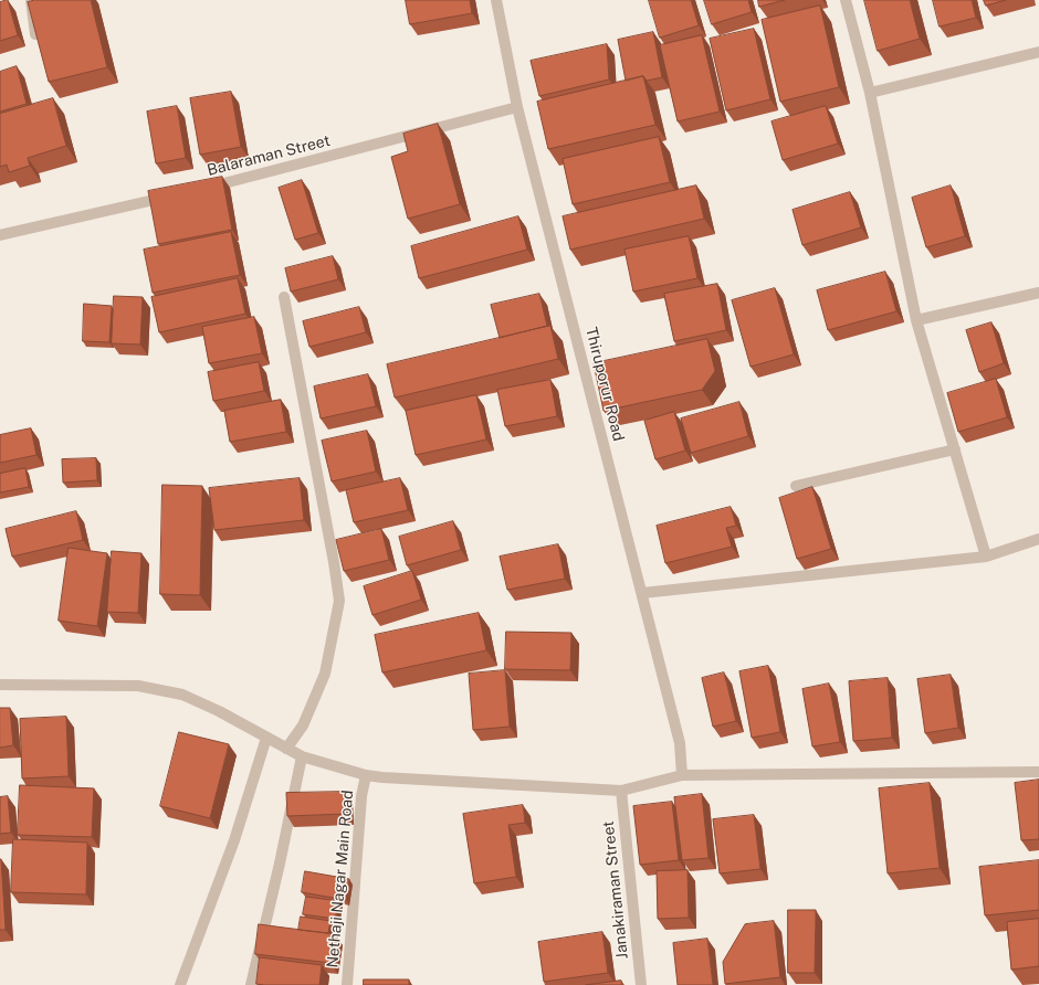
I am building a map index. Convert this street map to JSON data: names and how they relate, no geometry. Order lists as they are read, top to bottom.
{
  "streets": {
    "street": [
      "Balaraman Street",
      "Thiruporur Road",
      "Nethaji Nagar Main Road",
      "Janakiraman Street"
    ]
  },
  "crossings": [
    ["Balaraman Street", "Thiruporur Road"]
  ]
}
